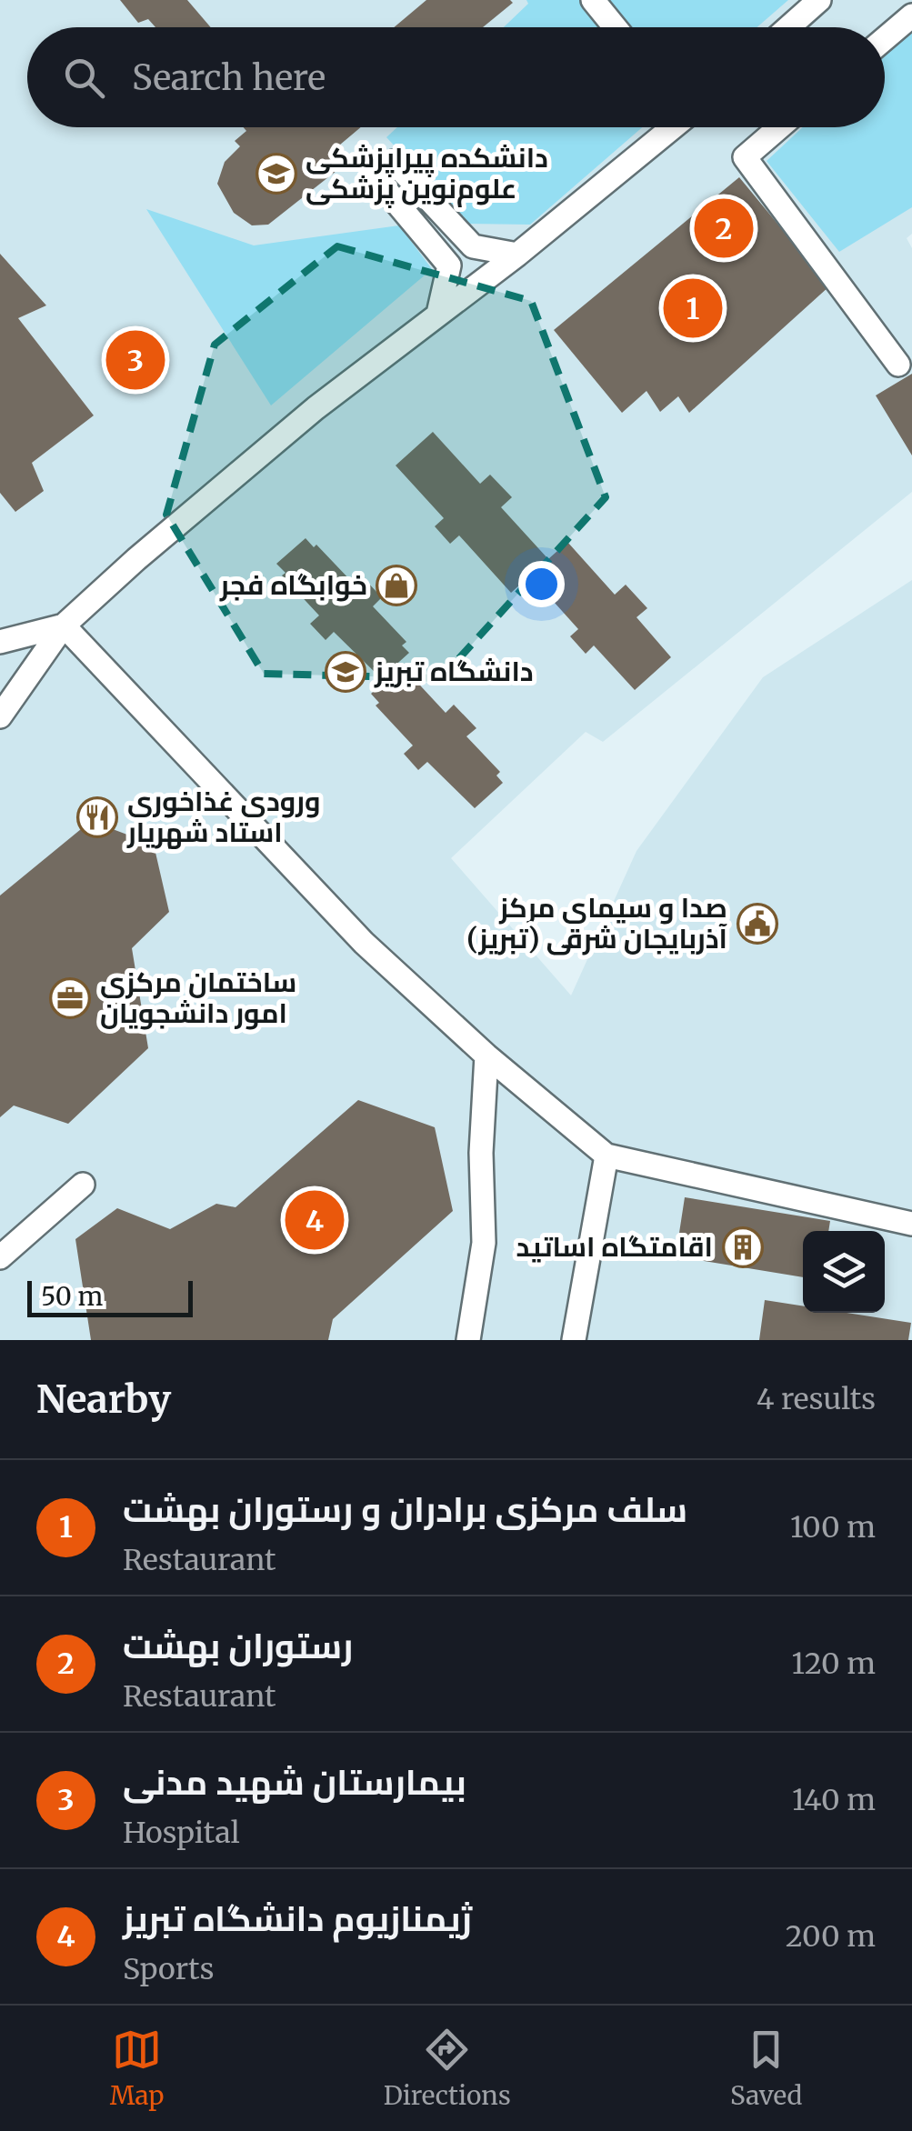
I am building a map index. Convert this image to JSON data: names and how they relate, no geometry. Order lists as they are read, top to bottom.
{
  "places": {
    "school or university": ["دانشکده پیراپزشکی علوم‌نوین پزشکی", "دانشگاه تبریز"],
    "shop": ["خوابگاه فجر"],
    "restaurant": ["ورودی غذاخوری استاد شهریار"],
    "public building": ["صدا و سیمای مرکز آذربایجان شرقی (تبریز)"],
    "office": ["ساختمان مرکزی امور دانشجویان"],
    "building": ["اقامتگاه اساتید"]
  },
  "scale_bar": "50 m",
  "page": {
    "search": "Search here",
    "pins": [
      "2",
      "1",
      "3",
      "4"
    ],
    "scale": "50 m",
    "heading": ["Nearby", "4 results"],
    "list": [
      {
        "mark": "1",
        "name": "سلف مرکزی برادران و رستوران بهشت",
        "note": "Restaurant",
        "value": "100 m"
      },
      {
        "mark": "2",
        "name": "رستوران بهشت",
        "note": "Restaurant",
        "value": "120 m"
      },
      {
        "mark": "3",
        "name": "بیمارستان شهید مدنی",
        "note": "Hospital",
        "value": "140 m"
      },
      {
        "mark": "4",
        "name": "ژیمنازیوم دانشگاه تبریز",
        "note": "Sports",
        "value": "200 m"
      }
    ],
    "nav": ["Map", "Directions", "Saved"]
  }
}
